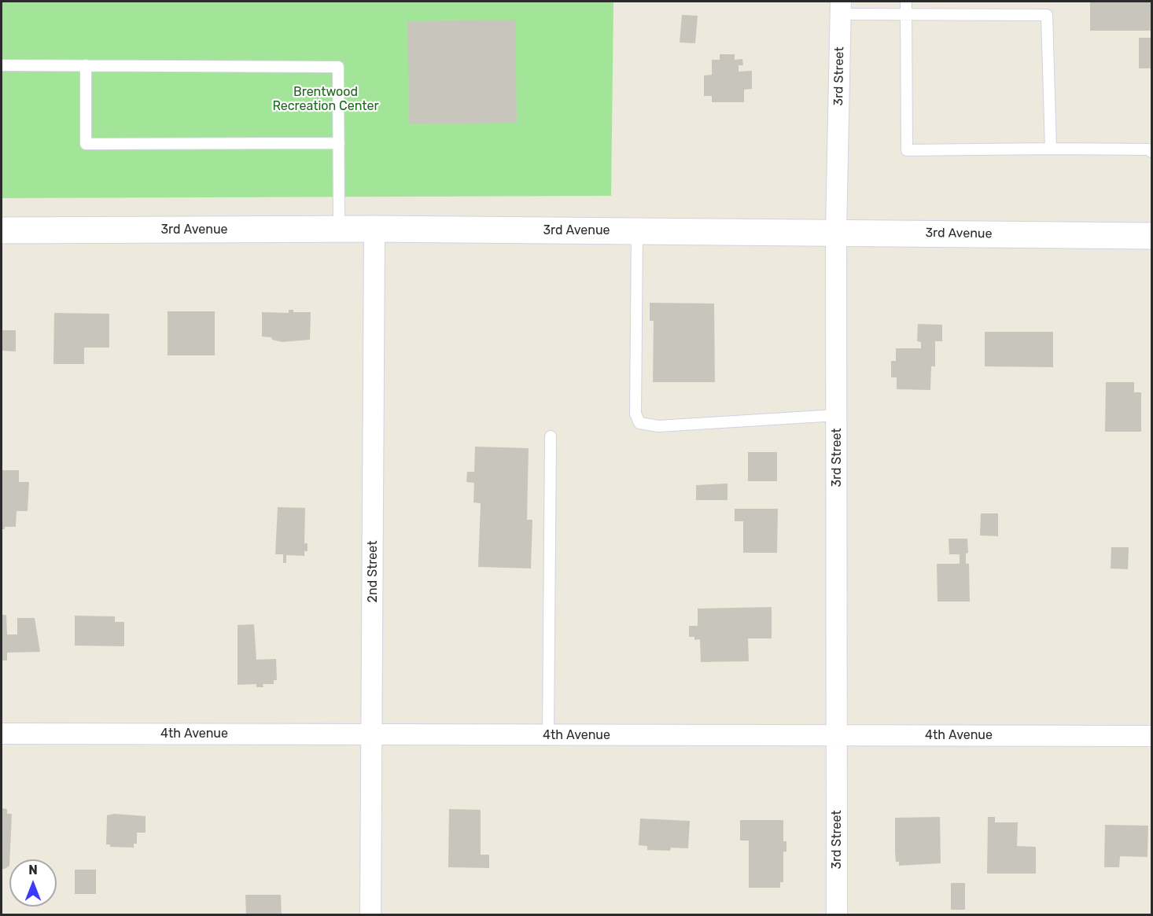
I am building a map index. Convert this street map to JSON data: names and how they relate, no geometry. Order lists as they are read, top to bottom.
{
  "streets": {
    "street": [
      "3rd Street",
      "3rd Avenue",
      "2nd Street",
      "4th Avenue"
    ]
  },
  "crossings": [
    ["3rd Street", "3rd Avenue"],
    ["3rd Street", "4th Avenue"],
    ["3rd Avenue", "2nd Street"],
    ["2nd Street", "4th Avenue"]
  ],
  "parks": ["Brentwood Recreation Center"],
  "north": "top"
}
